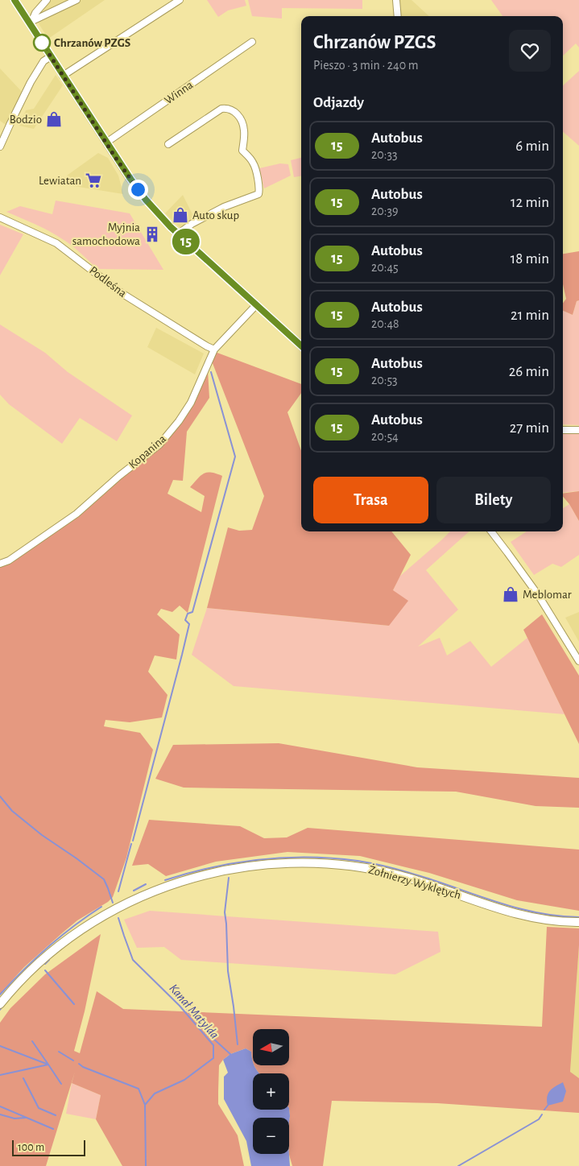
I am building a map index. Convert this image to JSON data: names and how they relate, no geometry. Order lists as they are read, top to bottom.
{
  "streets": {
    "main road": ["Żołnierzy Wyklętych"],
    "street": ["Winna", "Podleśna", "Kopanina"]
  },
  "crossings": [
    ["Podleśna", "Kopanina"]
  ],
  "water": ["Kanał Matylda"],
  "places": {
    "other": ["Chrzanów PZGS"],
    "shop": ["Bodzio", "Auto skup", "Meblomar"],
    "supermarket": ["Lewiatan"],
    "building": ["Myjnia samochodowa"]
  },
  "lines": ["bus line 15"],
  "scale_bar": "100 m",
  "north": "left",
  "page": {
    "on_map": "15",
    "heading": [
      ["Chrzanów PZGS", "Pieszo · 3 min · 240 m"],
      "Odjazdy"
    ],
    "list": [
      {
        "mark": "15",
        "name": "Autobus",
        "note": "20:33",
        "value": "6 min"
      },
      {
        "mark": "15",
        "name": "Autobus",
        "note": "20:39",
        "value": "12 min"
      },
      {
        "mark": "15",
        "name": "Autobus",
        "note": "20:45",
        "value": "18 min"
      },
      {
        "mark": "15",
        "name": "Autobus",
        "note": "20:48",
        "value": "21 min"
      },
      {
        "mark": "15",
        "name": "Autobus",
        "note": "20:53",
        "value": "26 min"
      },
      {
        "mark": "15",
        "name": "Autobus",
        "note": "20:54",
        "value": "27 min"
      }
    ],
    "buttons": ["Trasa", "Bilety"],
    "map_buttons": ["+", "−"],
    "scale": "100 m"
  }
}
